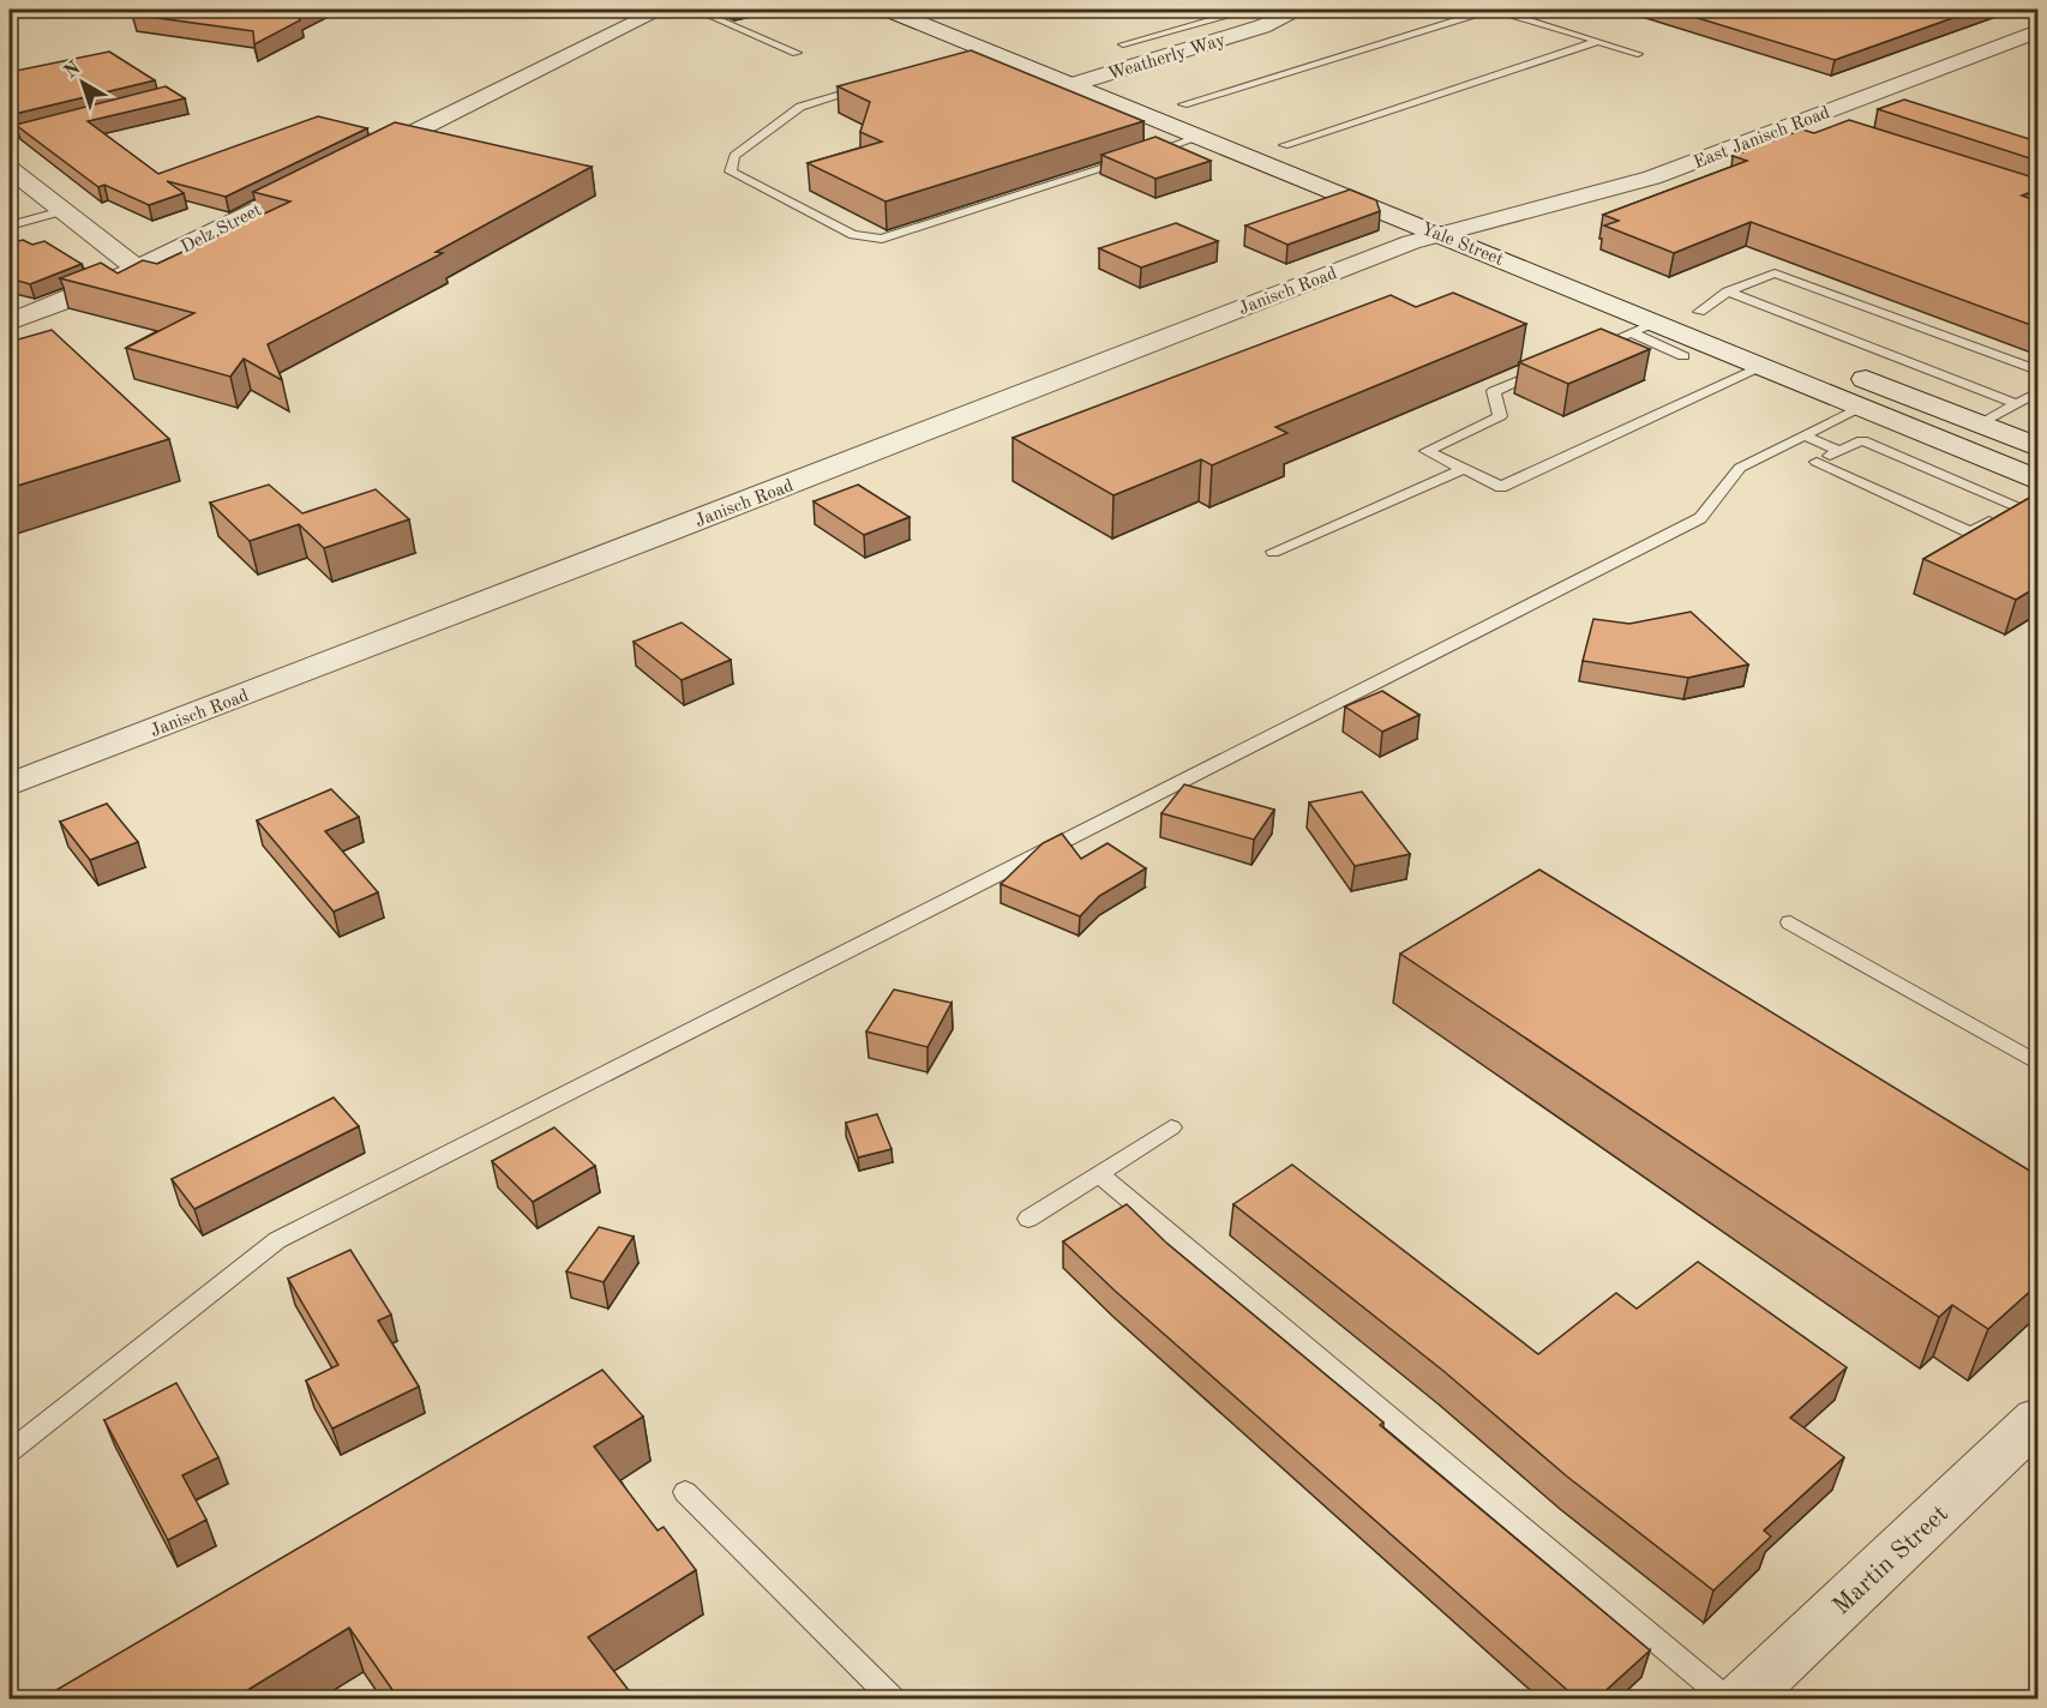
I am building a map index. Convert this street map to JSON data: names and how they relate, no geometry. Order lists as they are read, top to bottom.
{
  "streets": {
    "main road": ["Yale Street"],
    "street": [
      "Weatherly Way",
      "East Janisch Road",
      "Delz Street",
      "Janisch Road",
      "Martin Street"
    ]
  },
  "crossings": [
    ["Weatherly Way", "Yale Street"],
    ["East Janisch Road", "Yale Street"],
    ["East Janisch Road", "Janisch Road"],
    ["Yale Street", "Janisch Road"]
  ],
  "north": "top left"
}
